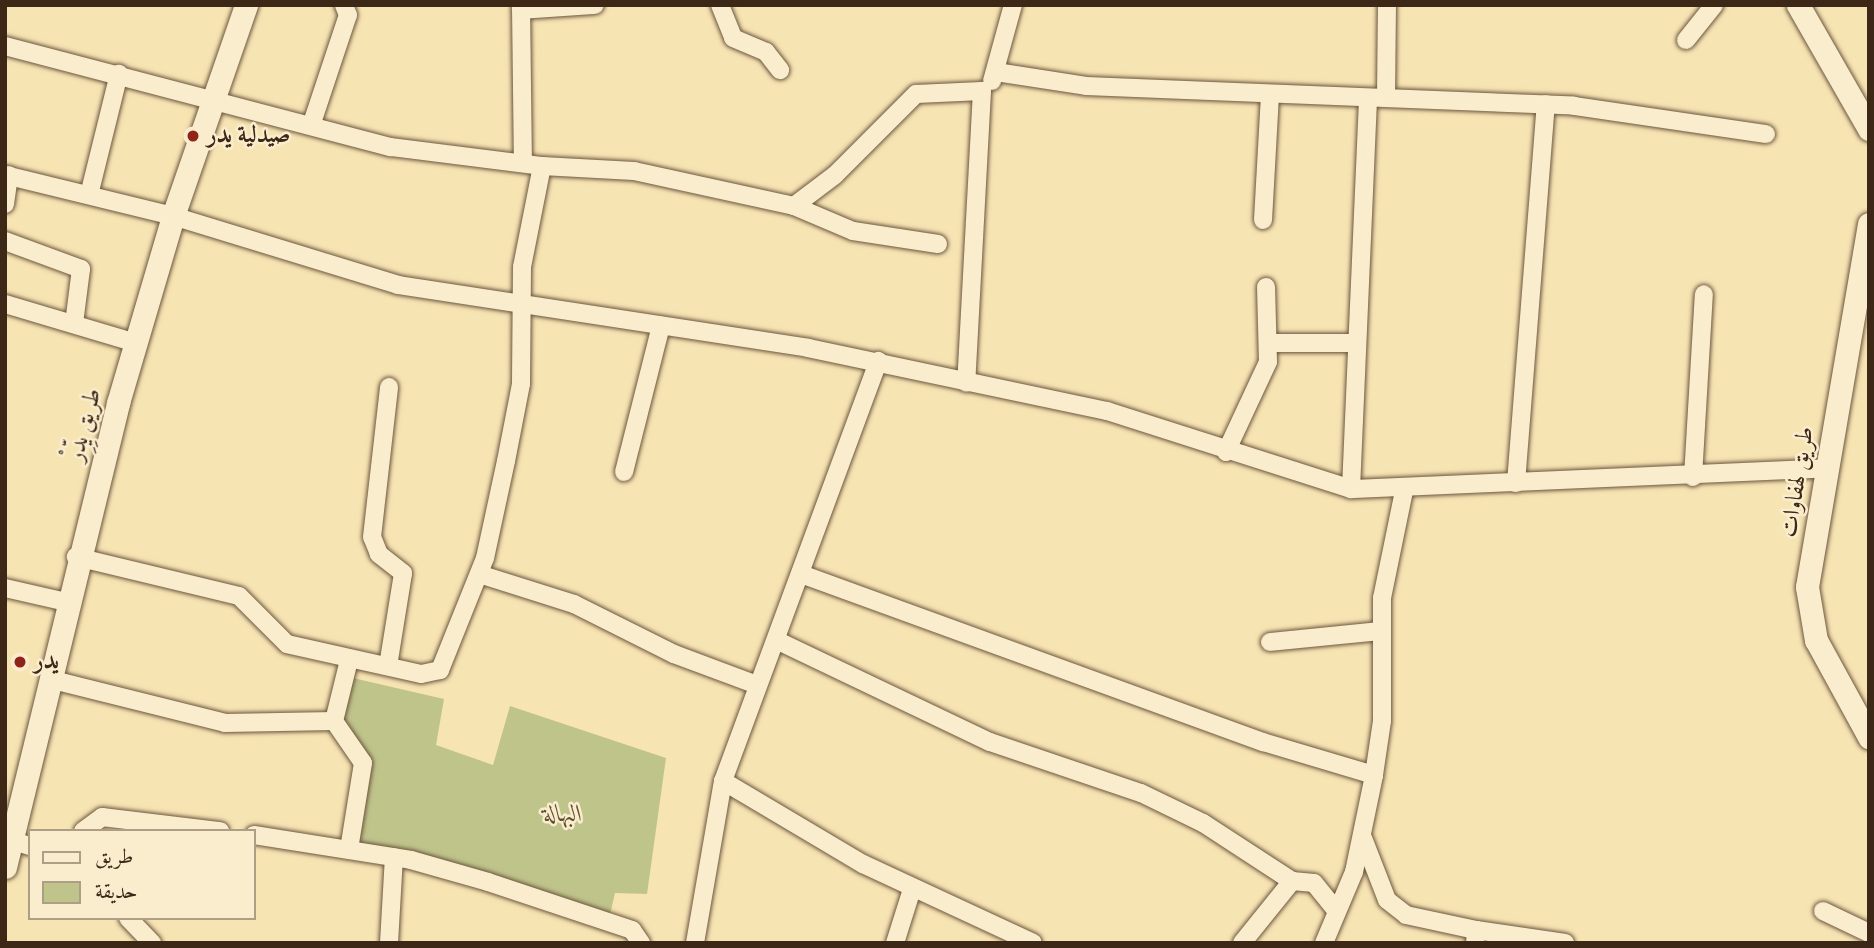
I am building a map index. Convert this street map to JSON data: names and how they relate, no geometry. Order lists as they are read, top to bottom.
{
  "streets": {
    "street": ["طريق يِدِّرْ", "طريق لهفاوات"]
  },
  "parks": ["البهالة"],
  "places": ["صيدلية يدر", "يدر"],
  "legend": ["طريق", "حديقة"]
}
